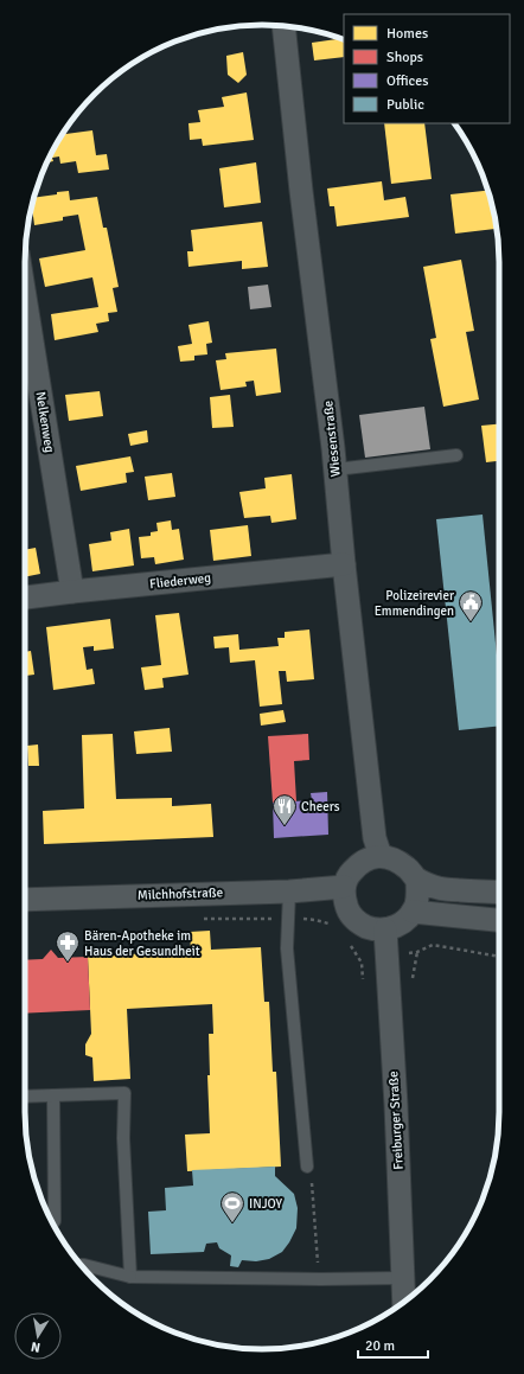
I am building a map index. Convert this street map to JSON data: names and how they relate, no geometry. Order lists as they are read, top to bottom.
{
  "streets": {
    "street": [
      "Nelkenweg",
      "Wiesenstraße",
      "Fliederweg",
      "Milchhofstraße",
      "Freiburger Straße"
    ]
  },
  "crossings": [
    ["Nelkenweg", "Fliederweg"],
    ["Wiesenstraße", "Fliederweg"],
    ["Wiesenstraße", "Milchhofstraße"],
    ["Wiesenstraße", "Freiburger Straße"],
    ["Milchhofstraße", "Freiburger Straße"]
  ],
  "places": {
    "public building": ["Polizeirevier Emmendingen"],
    "restaurant": ["Cheers"],
    "pharmacy": ["Bären-Apotheke im Haus der Gesundheit"],
    "sports": ["INJOY"]
  },
  "legend": [
    "Homes",
    "Shops",
    "Offices",
    "Public"
  ],
  "scale_bar": "20 m",
  "north": "bottom"
}
